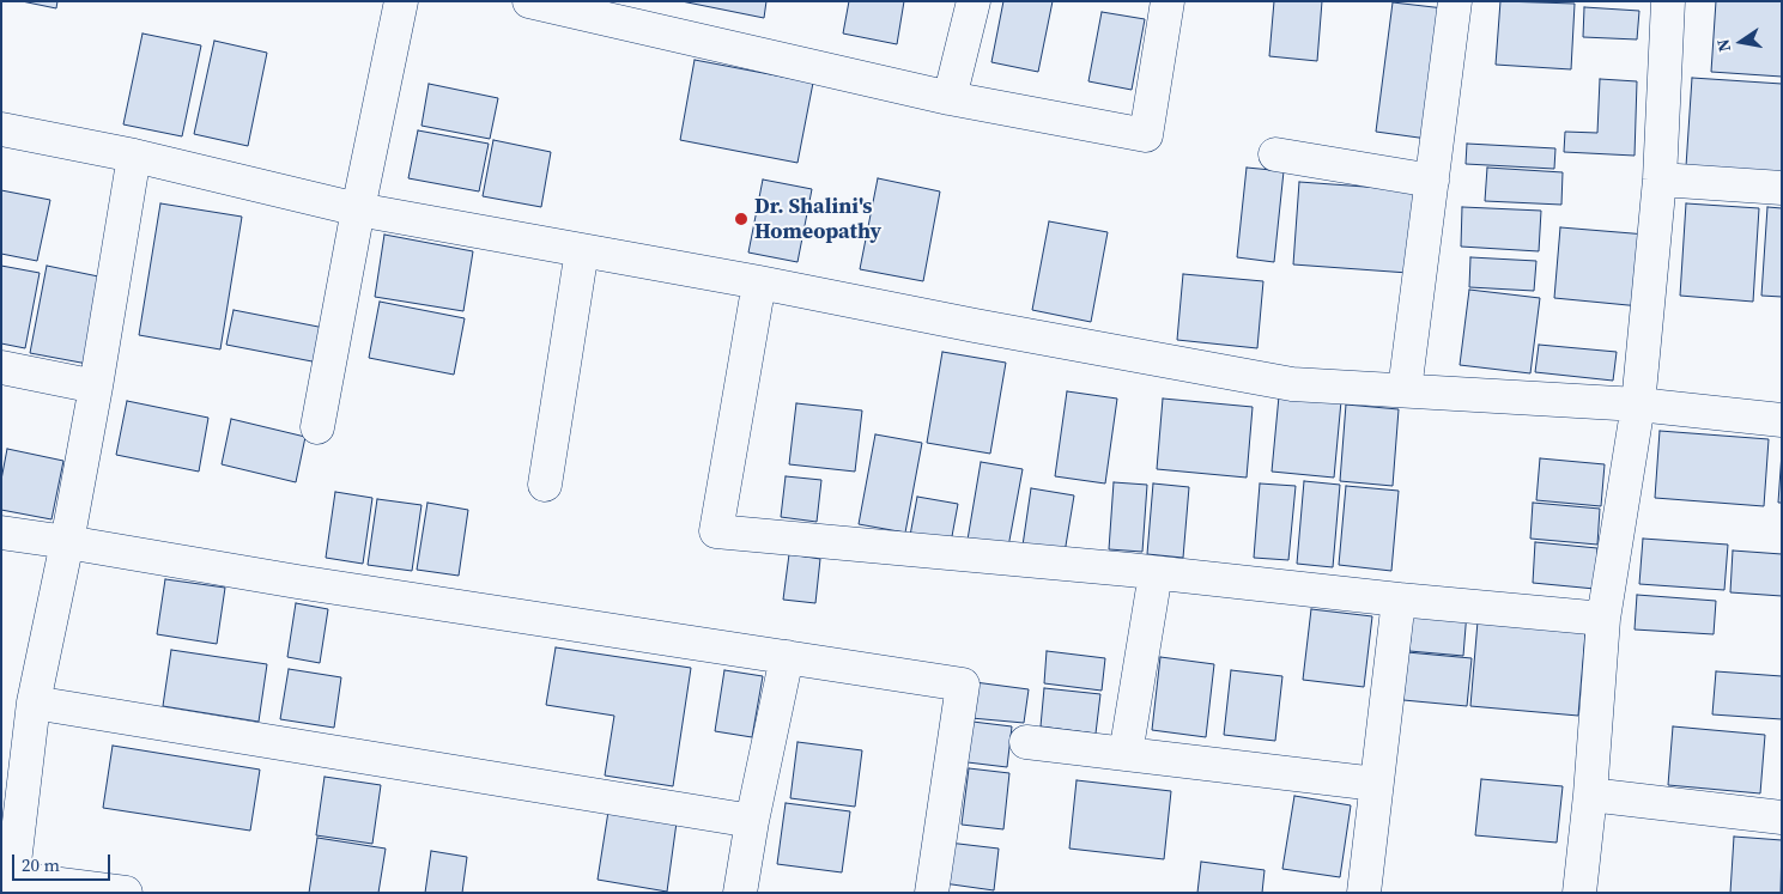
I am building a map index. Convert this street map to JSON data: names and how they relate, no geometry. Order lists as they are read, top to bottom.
{
  "places": ["Dr. Shalini's Homeopathy"],
  "scale_bar": "20 m",
  "north": "left"
}
